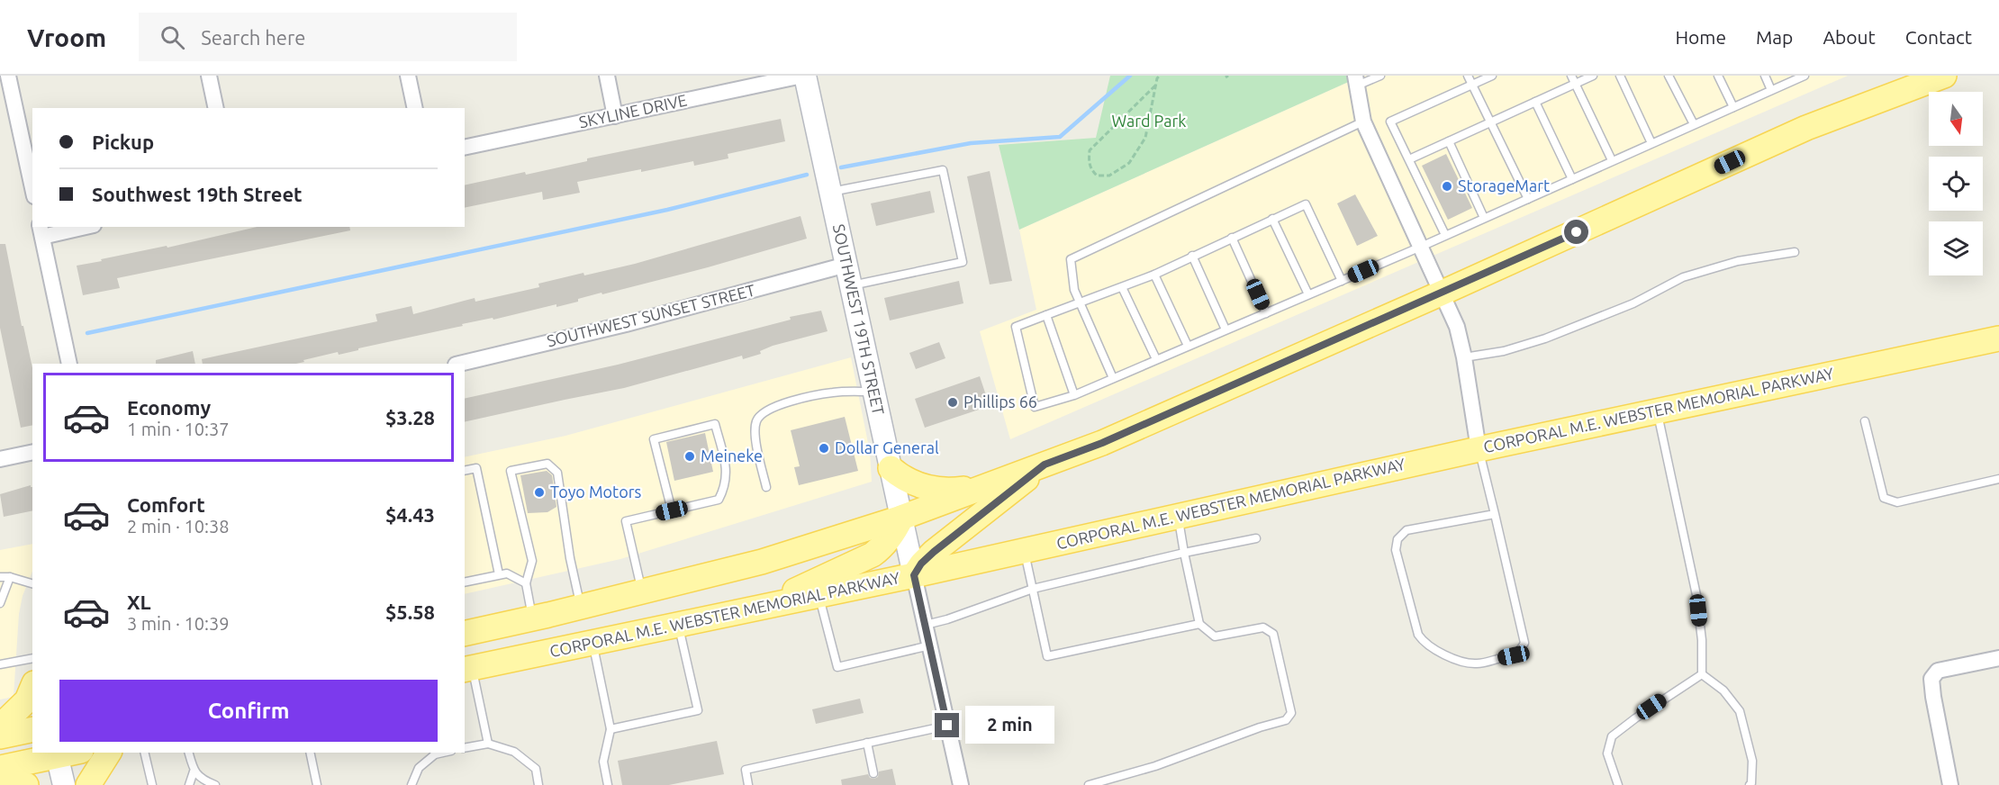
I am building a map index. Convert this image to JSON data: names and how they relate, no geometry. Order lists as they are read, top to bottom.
{
  "streets": {
    "main road": ["CORPORAL M.E. WEBSTER MEMORIAL PARKWAY"],
    "street": ["SKYLINE DRIVE", "SOUTHWEST SUNSET STREET", "SOUTHWEST 19TH STREET"]
  },
  "crossings": [
    ["SKYLINE DRIVE", "SOUTHWEST 19TH STREET"],
    ["SOUTHWEST SUNSET STREET", "SOUTHWEST 19TH STREET"],
    ["SOUTHWEST 19TH STREET", "CORPORAL M.E. WEBSTER MEMORIAL PARKWAY"]
  ],
  "parks": ["Ward Park"],
  "places": [
    "StorageMart",
    "Phillips 66",
    "Dollar General",
    "Meineke",
    "Toyo Motors"
  ],
  "north": "bottom",
  "page": {
    "header": "Vroom",
    "search": "Search here",
    "nav": [
      "Home",
      "Map",
      "About",
      "Contact"
    ],
    "banner": ["Pickup", "Southwest 19th Street"],
    "list": [
      {
        "name": "Economy",
        "note": "1 min · 10:37",
        "value": "$3.28"
      },
      {
        "name": "Comfort",
        "note": "2 min · 10:38",
        "value": "$4.43"
      },
      {
        "name": "XL",
        "note": "3 min · 10:39",
        "value": "$5.58"
      }
    ],
    "buttons": "Confirm",
    "bubble": "2 min"
  }
}
